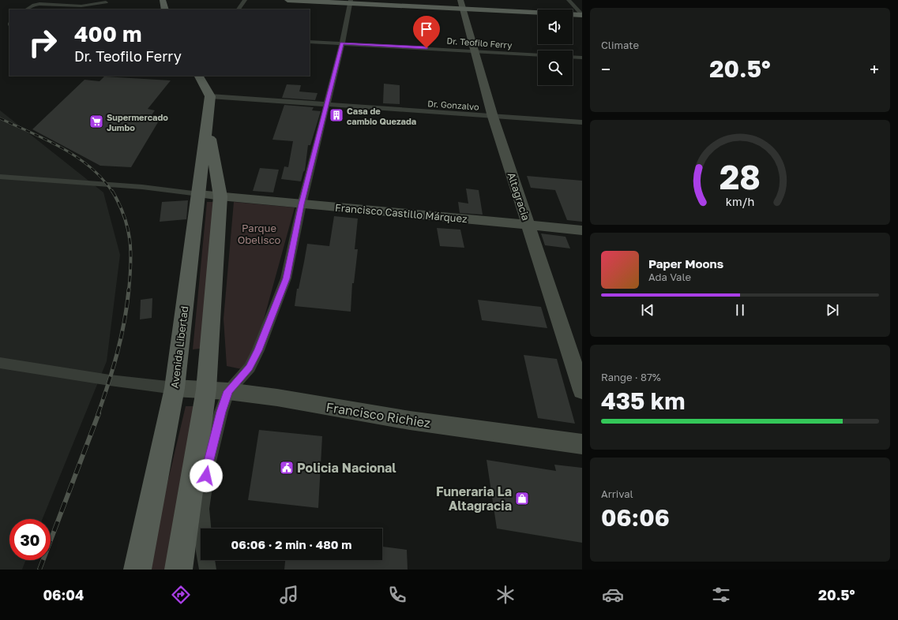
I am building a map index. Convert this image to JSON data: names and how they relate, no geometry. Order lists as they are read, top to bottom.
{
  "streets": {
    "main road": ["Avenida Libertad"],
    "street": [
      "Dr. Teofilo Ferry",
      "Dr. Gonzalvo",
      "Altagracia",
      "Francisco Castillo Márquez",
      "Francisco Richiez"
    ]
  },
  "crossings": [
    ["Dr. Teofilo Ferry", "Altagracia"],
    ["Dr. Gonzalvo", "Altagracia"],
    ["Dr. Gonzalvo", "Avenida Libertad"],
    ["Altagracia", "Francisco Castillo Márquez"],
    ["Francisco Castillo Márquez", "Avenida Libertad"],
    ["Avenida Libertad", "Francisco Richiez"]
  ],
  "parks": ["Parque Obelisco"],
  "places": {
    "building": ["Casa de cambio Quezada"],
    "supermarket": ["Supermercado Jumbo"],
    "public building": ["Policia Nacional"],
    "shop": ["Funeraria La Altagracia"]
  },
  "page": {
    "tile": [
      "Climate",
      ["Range · 87%", "435 km"],
      ["Arrival", "06:06"]
    ],
    "turn": ["400 m", "Dr. Teofilo Ferry"],
    "heat": ["−", "20.5°", "+"],
    "song": ["Paper Moons", "Ada Vale"],
    "limit": "30",
    "trip": "06:06 · 2 min · 480 m",
    "tabs": ["06:04", "20.5°"],
    "gauge": ["28", "km/h"]
  }
}
